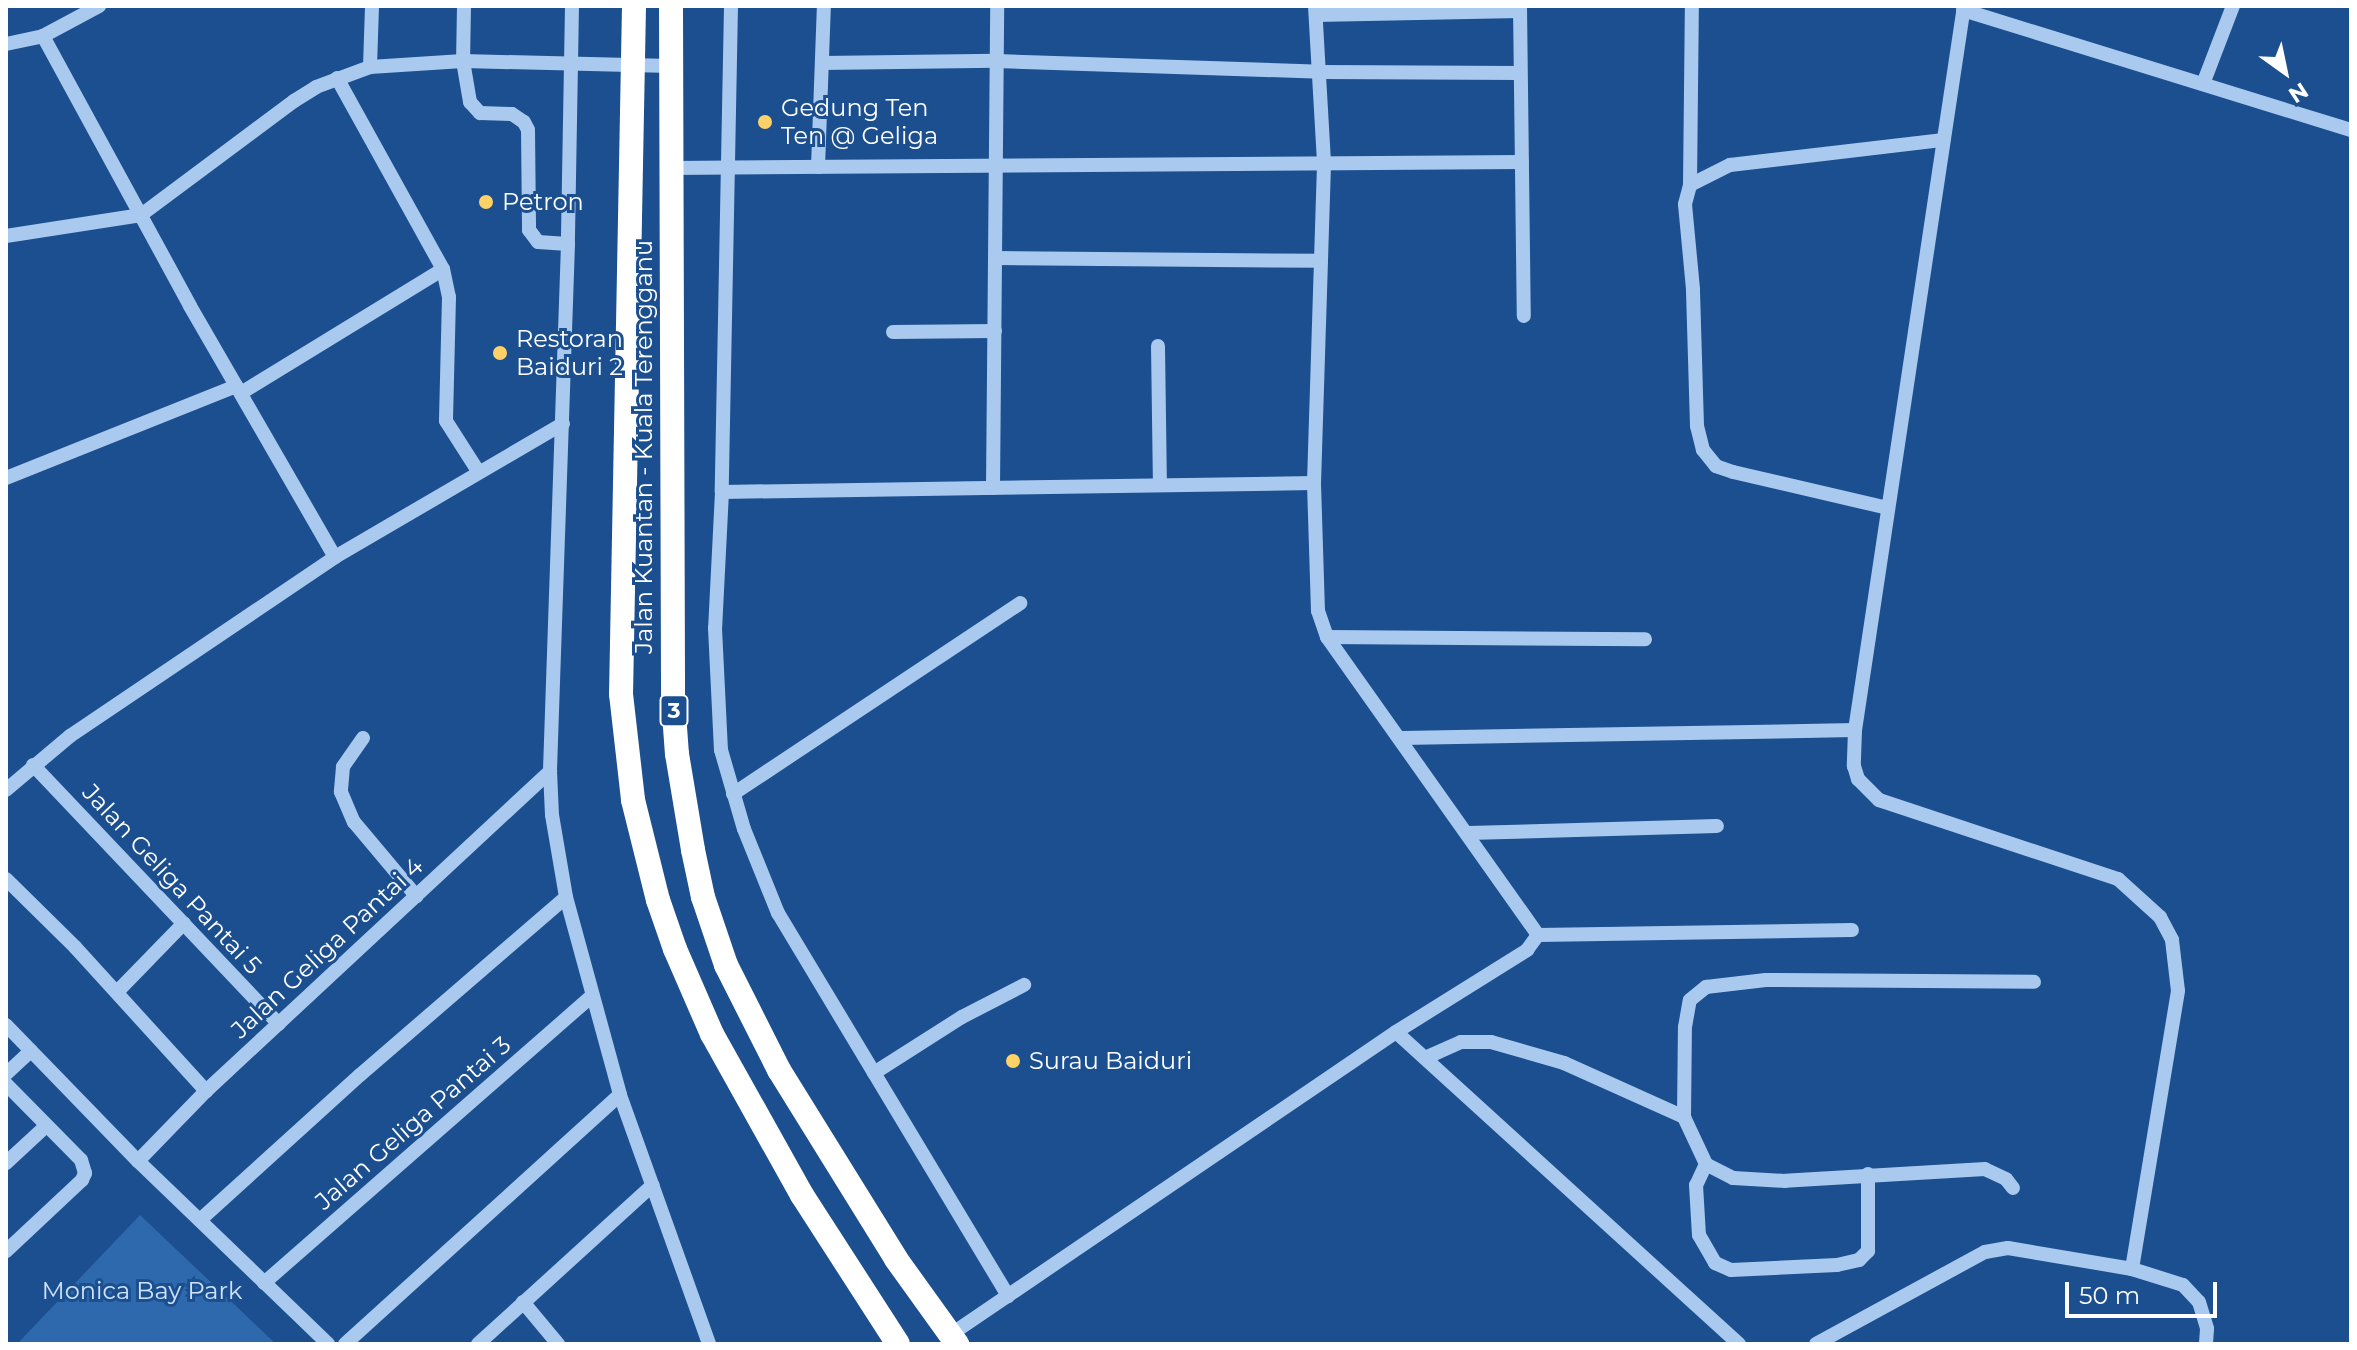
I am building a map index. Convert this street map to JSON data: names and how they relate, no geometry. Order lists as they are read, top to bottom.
{
  "streets": {
    "highway": ["Jalan Kuantan - Kuala Terengganu", "3"],
    "street": ["Jalan Geliga Pantai 5", "Jalan Geliga Pantai 4", "Jalan Geliga Pantai 3"]
  },
  "crossings": [
    ["Jalan Geliga Pantai 5", "Jalan Geliga Pantai 4"]
  ],
  "parks": ["Monica Bay Park"],
  "places": [
    "Gedung Ten Ten @ Geliga",
    "Petron",
    "Restoran Baiduri 2",
    "Surau Baiduri"
  ],
  "scale_bar": "50 m",
  "north": "bottom right"
}
